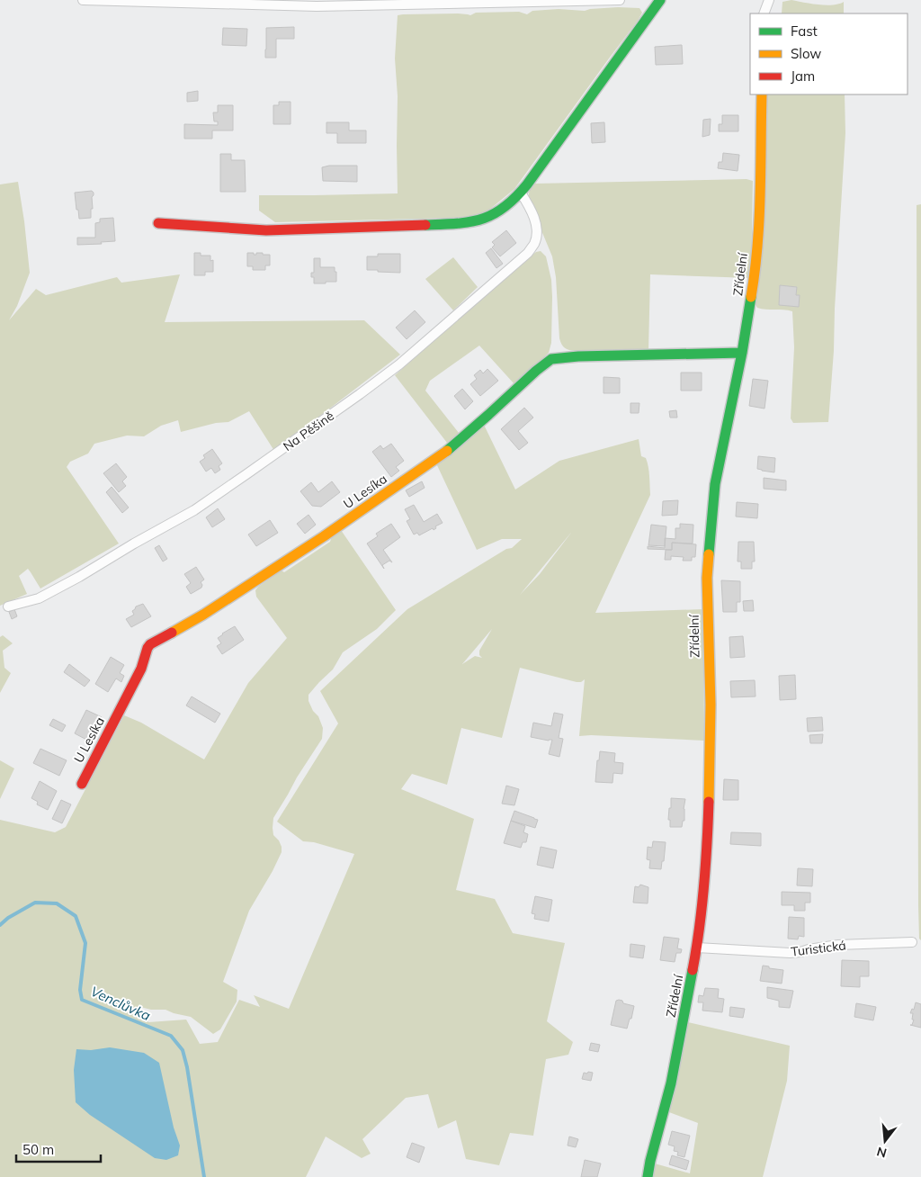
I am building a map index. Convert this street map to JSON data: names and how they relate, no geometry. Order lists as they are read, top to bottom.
{
  "streets": {
    "street": [
      "Zřídelní",
      "Na Pěšině",
      "U Lesíka",
      "Turistická"
    ]
  },
  "crossings": [
    ["Zřídelní", "U Lesíka"],
    ["Zřídelní", "Turistická"]
  ],
  "water": ["Venclůvka"],
  "legend": ["Fast", "Slow", "Jam"],
  "scale_bar": "50 m",
  "north": "bottom"
}
